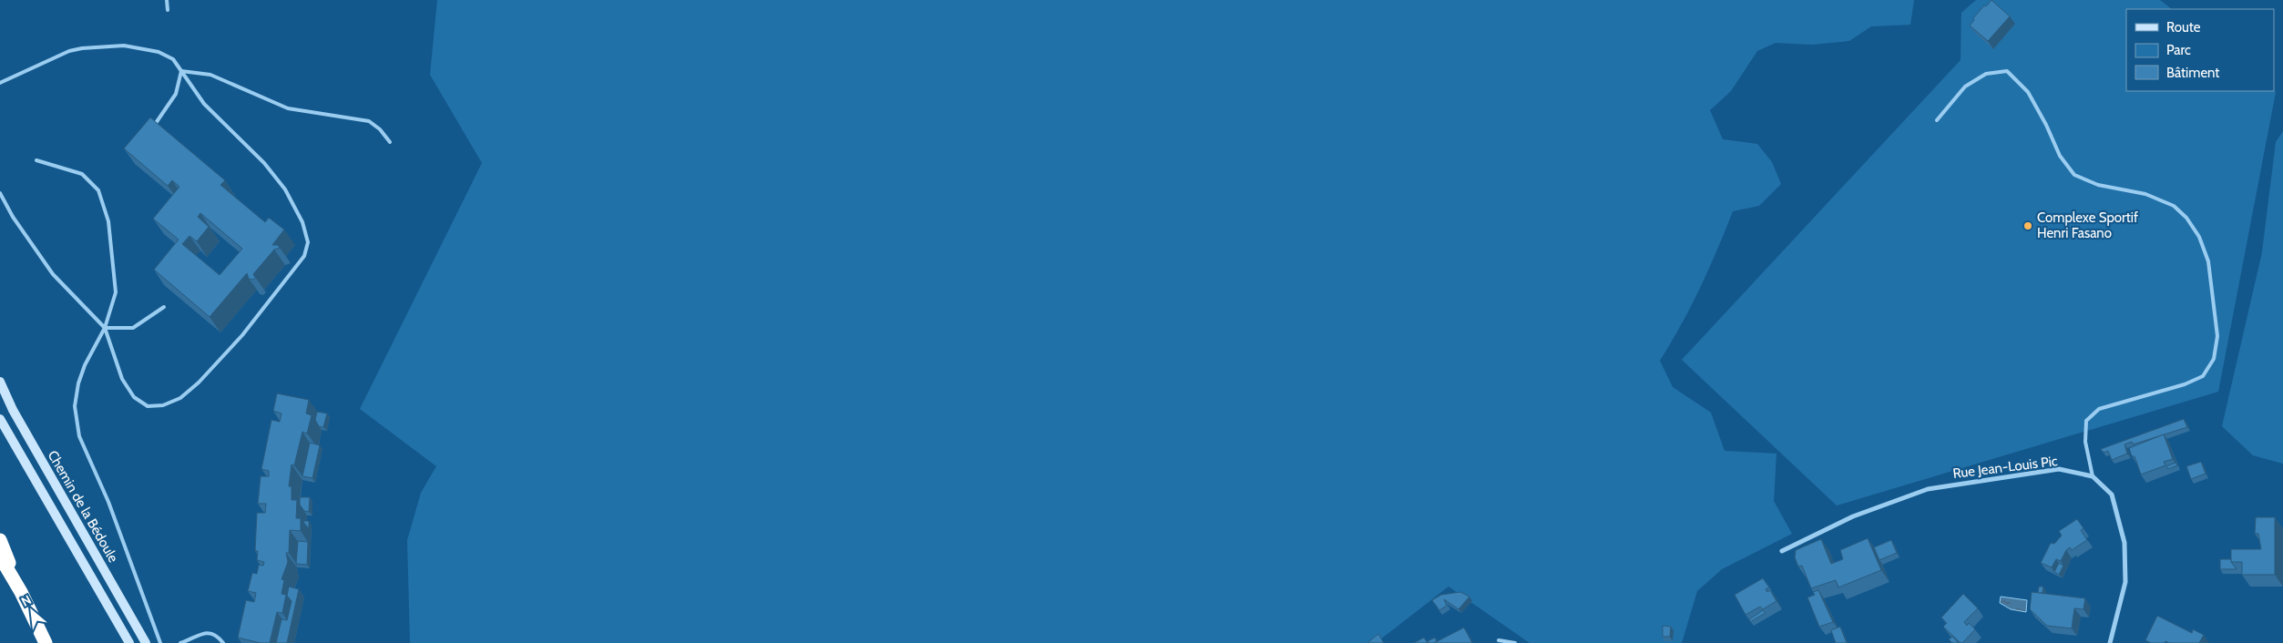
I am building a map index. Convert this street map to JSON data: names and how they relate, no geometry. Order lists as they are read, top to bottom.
{
  "streets": {
    "street": ["Rue Jean-Louis Pic", "Chemin de la Bédoule"]
  },
  "places": ["Complexe Sportif Henri Fasano"],
  "legend": ["Route", "Parc", "Bâtiment"],
  "north": "top left"
}
